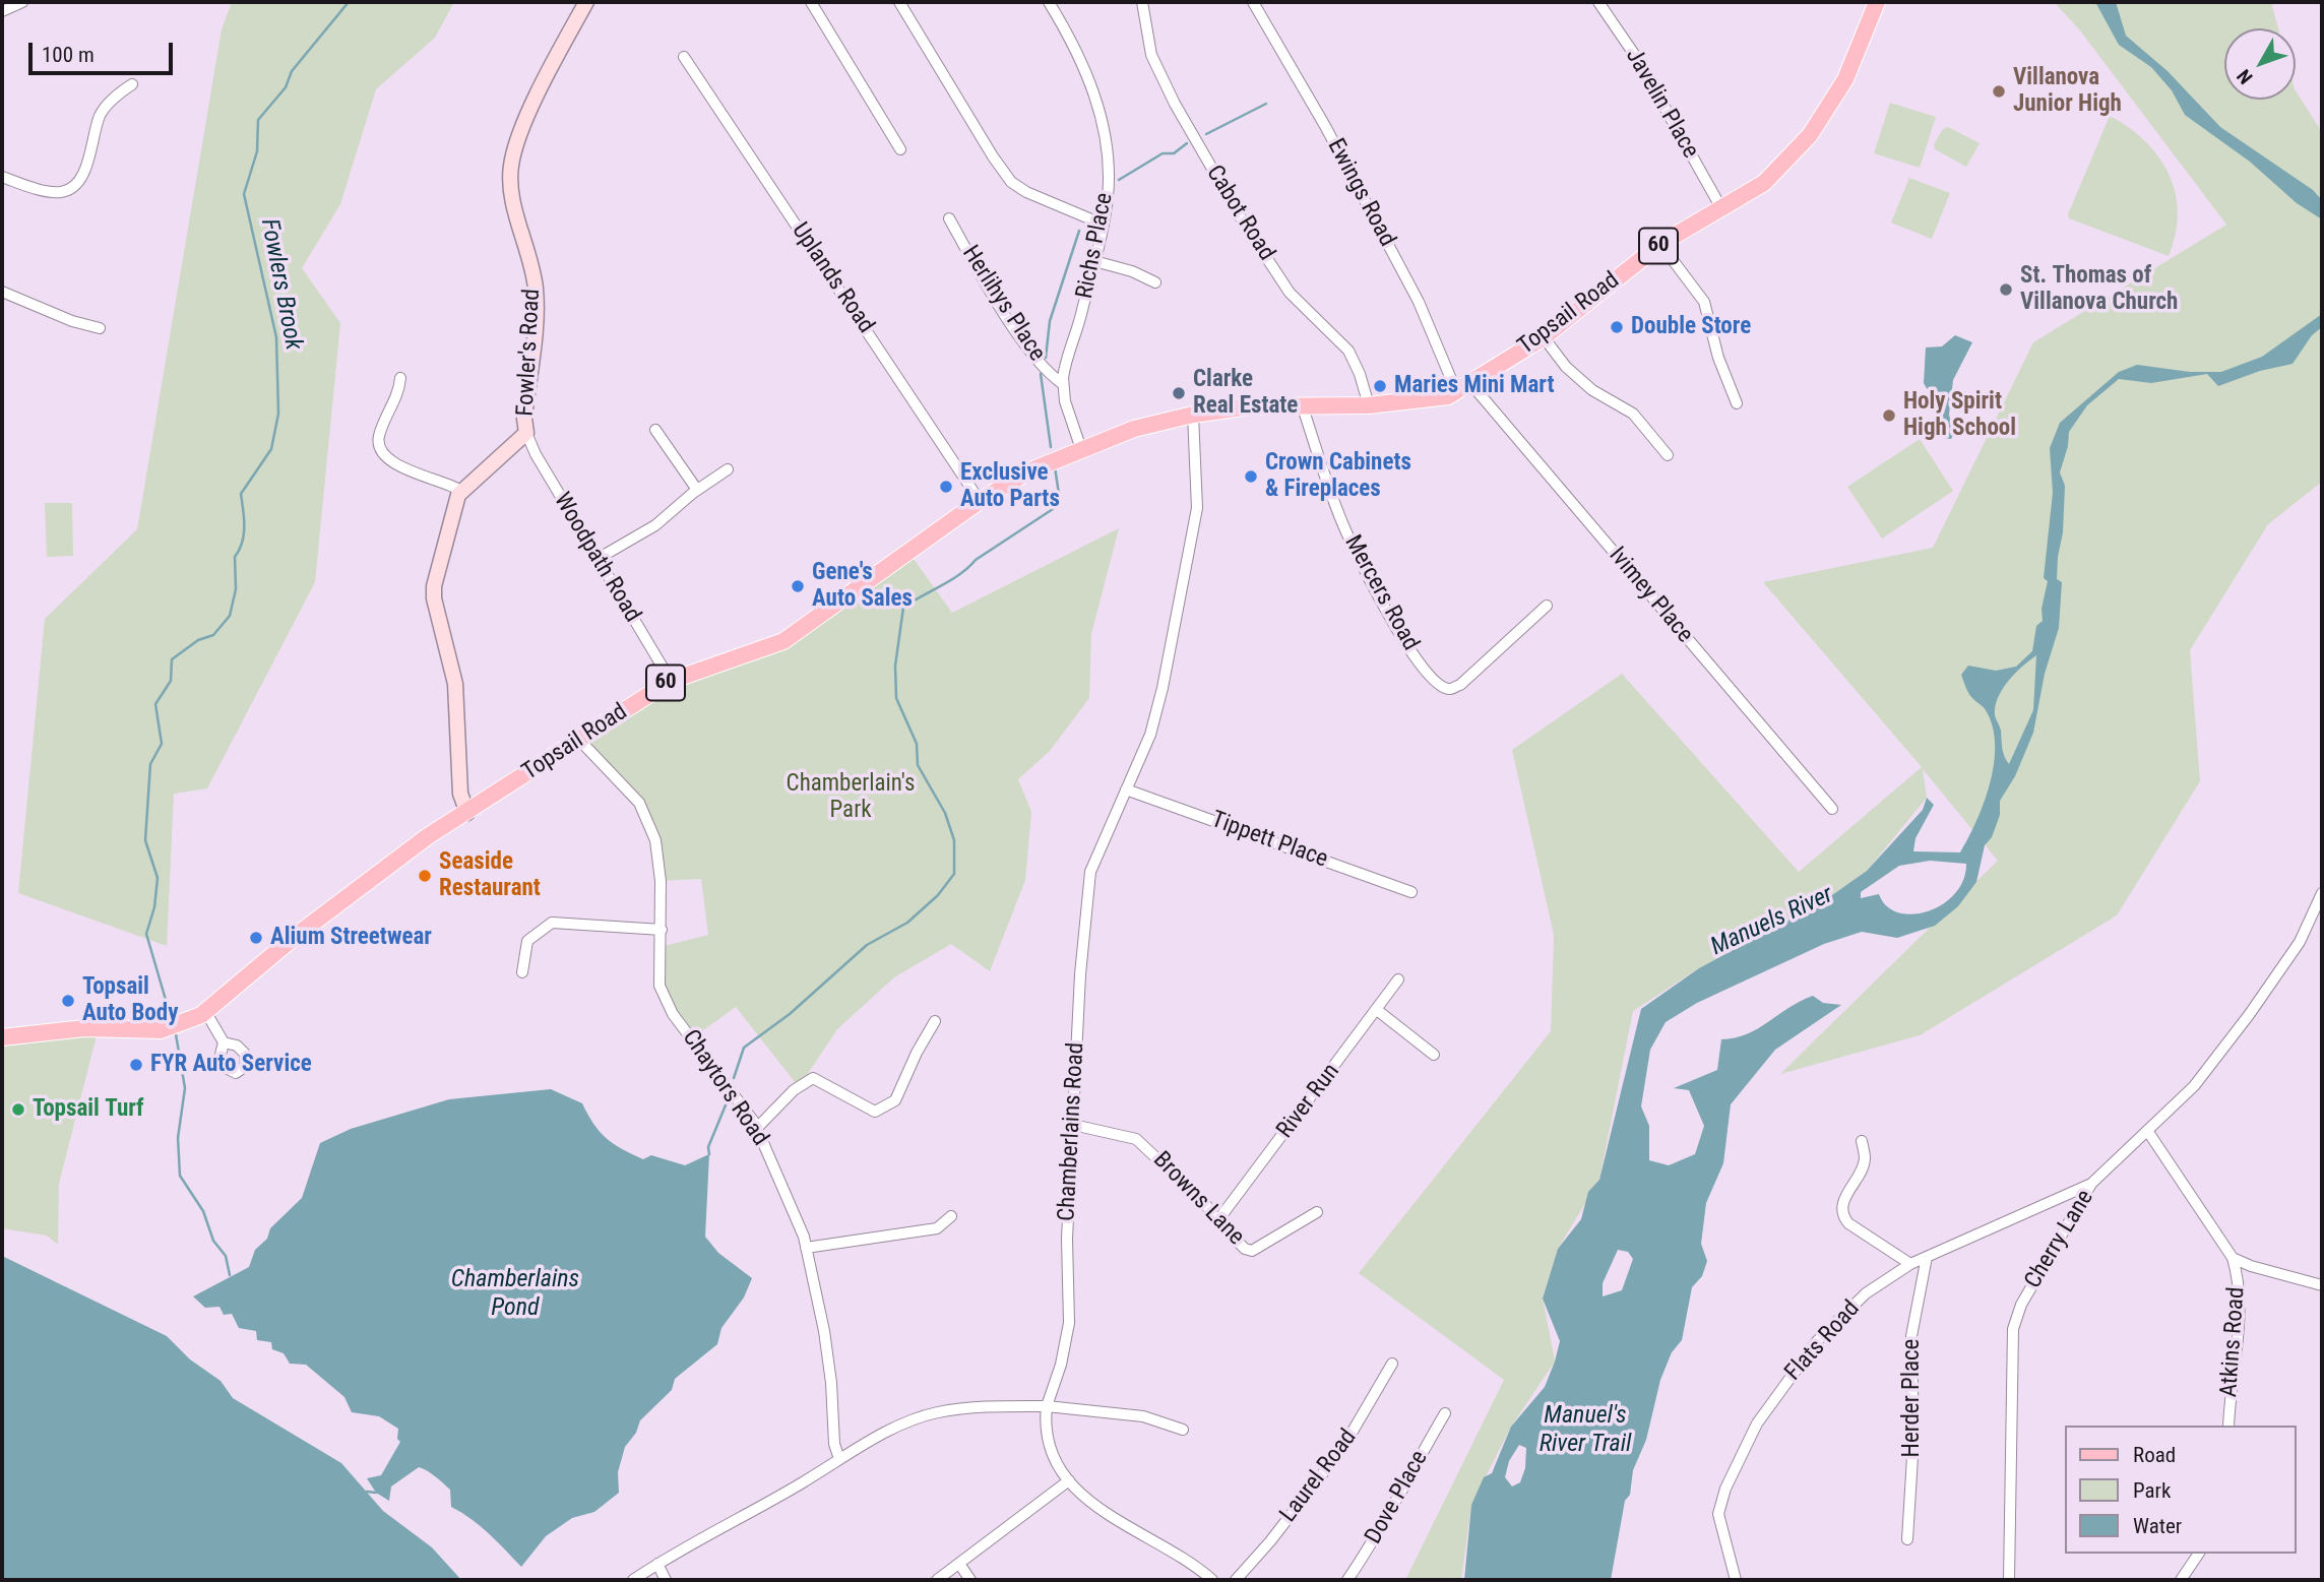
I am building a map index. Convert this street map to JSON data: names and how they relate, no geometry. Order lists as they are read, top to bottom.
{
  "streets": {
    "main road": ["60", "Topsail Road"],
    "street": [
      "Javelin Place",
      "Ewings Road",
      "Cabot Road",
      "Richs Place",
      "Uplands Road",
      "Herlihys Place",
      "Fowler's Road",
      "Woodpath Road",
      "Mercers Road",
      "Ivimey Place",
      "Tippett Place",
      "Chaytors Road",
      "River Run",
      "Chamberlains Road",
      "Browns Lane",
      "Cherry Lane",
      "Flats Road",
      "Atkins Road",
      "Herder Place",
      "Laurel Road",
      "Dove Place"
    ]
  },
  "crossings": [
    ["Javelin Place", "Topsail Road"],
    ["Ewings Road", "Topsail Road"],
    ["Ewings Road", "Ivimey Place"],
    ["Cabot Road", "Topsail Road"],
    ["Richs Place", "Herlihys Place"],
    ["Richs Place", "Topsail Road"],
    ["Uplands Road", "Topsail Road"],
    ["Topsail Road", "Woodpath Road"],
    ["Topsail Road", "Mercers Road"],
    ["Topsail Road", "Ivimey Place"],
    ["Topsail Road", "Chaytors Road"],
    ["Topsail Road", "Chamberlains Road"],
    ["Fowler's Road", "Woodpath Road"],
    ["Tippett Place", "Chamberlains Road"],
    ["River Run", "Browns Lane"],
    ["Chamberlains Road", "Browns Lane"],
    ["Cherry Lane", "Flats Road"],
    ["Flats Road", "Herder Place"]
  ],
  "water": [
    "Fowlers Brook",
    "Manuels River",
    "Chamberlains Pond",
    "Manuel's River Trail"
  ],
  "parks": ["Chamberlain's Park"],
  "places": [
    "Villanova Junior High",
    "St. Thomas of Villanova Church",
    "Double Store",
    "Maries Mini Mart",
    "Clarke Real Estate",
    "Holy Spirit High School",
    "Crown Cabinets & Fireplaces",
    "Exclusive Auto Parts",
    "Gene's Auto Sales",
    "Seaside Restaurant",
    "Alium Streetwear",
    "Topsail Auto Body",
    "FYR Auto Service",
    "Topsail Turf"
  ],
  "legend": ["Road", "Park", "Water"],
  "scale_bar": "100 m",
  "north": "bottom left"
}
